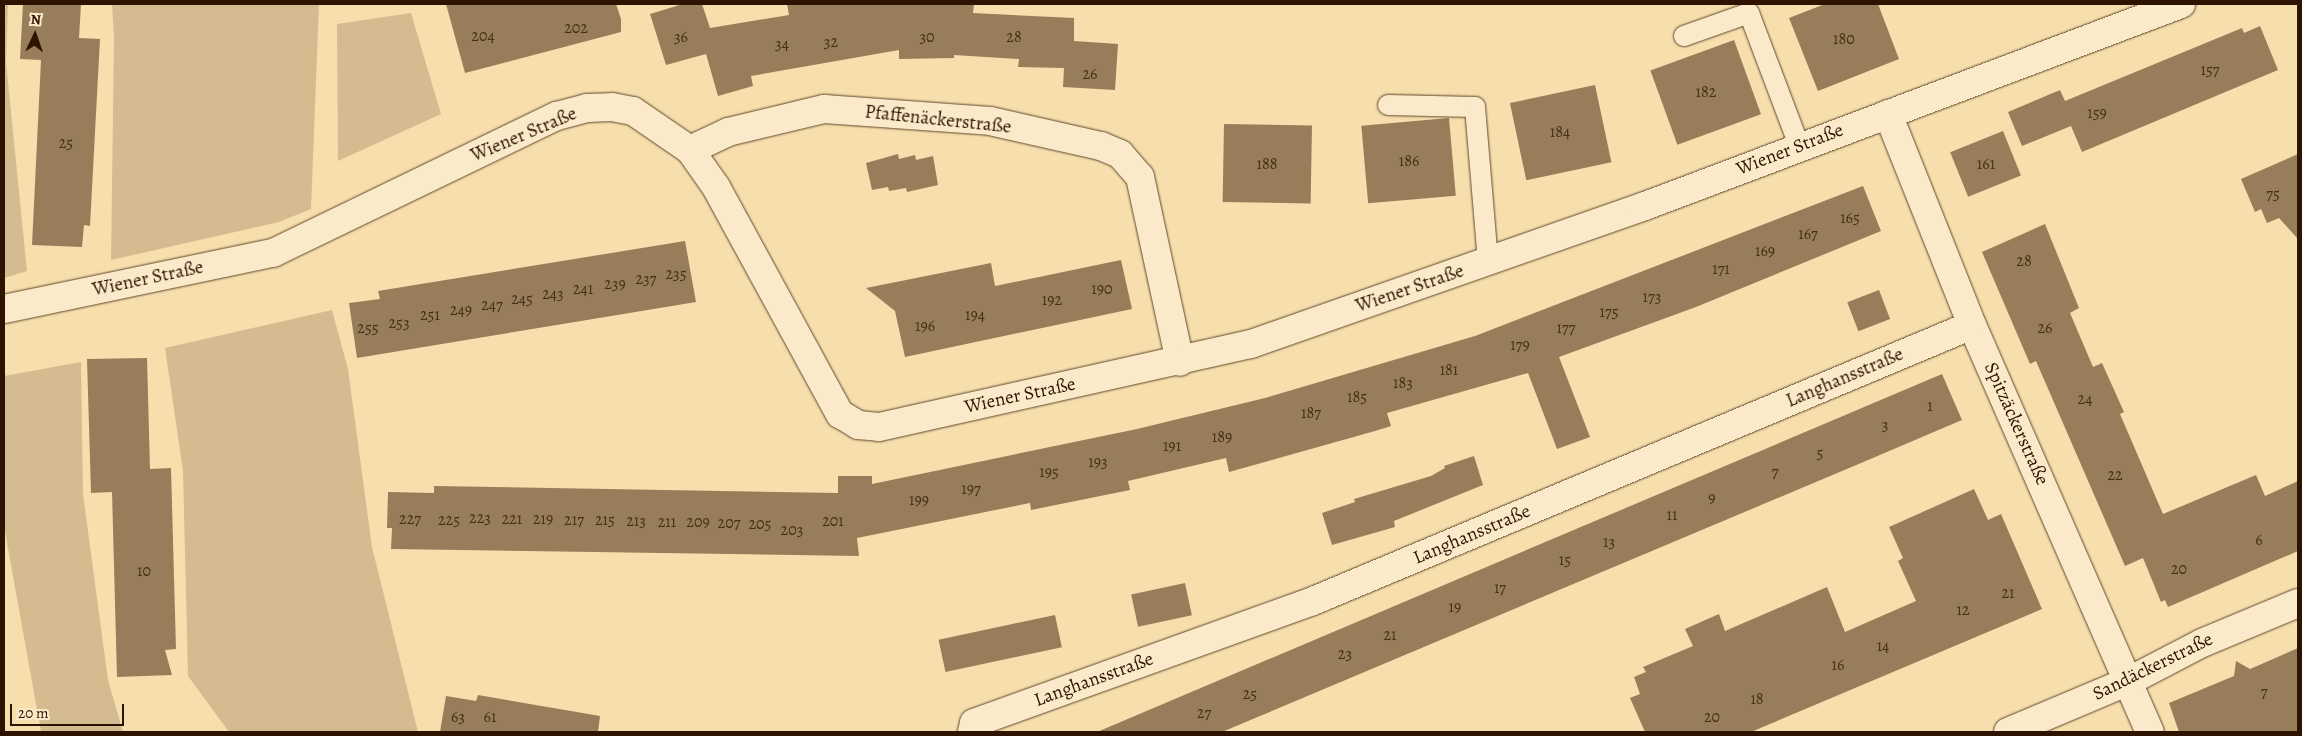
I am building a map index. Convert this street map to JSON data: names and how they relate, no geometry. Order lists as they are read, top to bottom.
{
  "streets": {
    "street": [
      "Pfaffenäckerstraße",
      "Wiener Straße",
      "Langhansstraße",
      "Spitzäckerstraße",
      "Sandäckerstraße"
    ]
  },
  "crossings": [
    ["Pfaffenäckerstraße", "Wiener Straße"],
    ["Wiener Straße", "Spitzäckerstraße"],
    ["Langhansstraße", "Spitzäckerstraße"],
    ["Spitzäckerstraße", "Sandäckerstraße"]
  ],
  "house_numbers": [
    "202",
    "204",
    "36",
    "30",
    "28",
    "180",
    "32",
    "34",
    "157",
    "26",
    "182",
    "159",
    "184",
    "25",
    "186",
    "188",
    "161",
    "75",
    "165",
    "167",
    "169",
    "28",
    "171",
    "235",
    "237",
    "239",
    "241",
    "190",
    "243",
    "173",
    "245",
    "192",
    "247",
    "249",
    "175",
    "251",
    "194",
    "253",
    "196",
    "255",
    "177",
    "26",
    "179",
    "181",
    "183",
    "185",
    "24",
    "1",
    "187",
    "3",
    "189",
    "191",
    "5",
    "193",
    "195",
    "7",
    "22",
    "197",
    "9",
    "199",
    "11",
    "223",
    "227",
    "221",
    "219",
    "225",
    "217",
    "215",
    "213",
    "201",
    "211",
    "209",
    "207",
    "205",
    "203",
    "6",
    "13",
    "15",
    "20",
    "10",
    "17",
    "21",
    "19",
    "12",
    "21",
    "14",
    "23",
    "16",
    "7",
    "25",
    "18",
    "27",
    "63",
    "61",
    "20"
  ],
  "scale_bar": "20 m",
  "north": "top"
}
